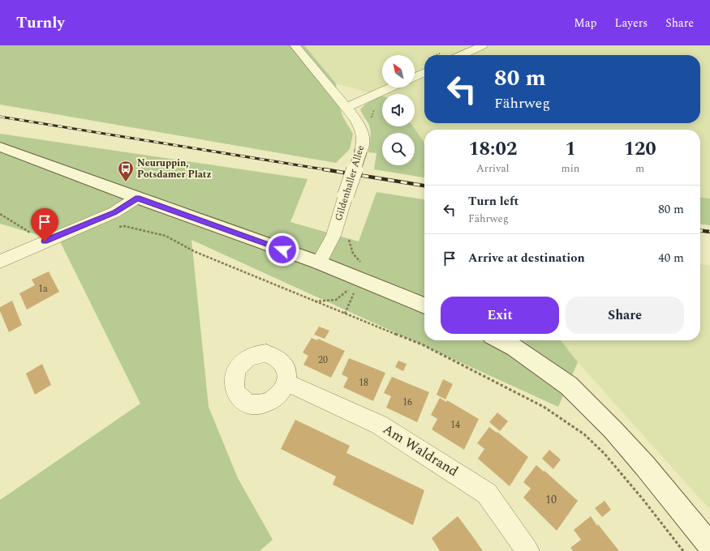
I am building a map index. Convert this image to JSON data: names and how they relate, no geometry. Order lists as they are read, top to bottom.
{
  "streets": {
    "street": ["Gildenhaller Allee", "Am Waldrand"]
  },
  "places": {
    "bus stop": ["Neuruppin, Potsdamer Platz"]
  },
  "house_numbers": [
    "1a",
    "20",
    "18",
    "16",
    "14",
    "10"
  ],
  "north": "top left",
  "page": {
    "header": "Turnly",
    "nav": ["Map", "Layers", "Share"],
    "turn": ["80 m", "Fährweg"],
    "eta": [
      "18:02",
      "Arrival",
      "1",
      "min",
      "120",
      "m"
    ],
    "list": [
      {
        "name": "Turn left",
        "note": "Fährweg",
        "value": "80 m"
      },
      {
        "name": "Arrive at destination",
        "value": "40 m"
      }
    ],
    "buttons": ["Exit", "Share"]
  }
}
